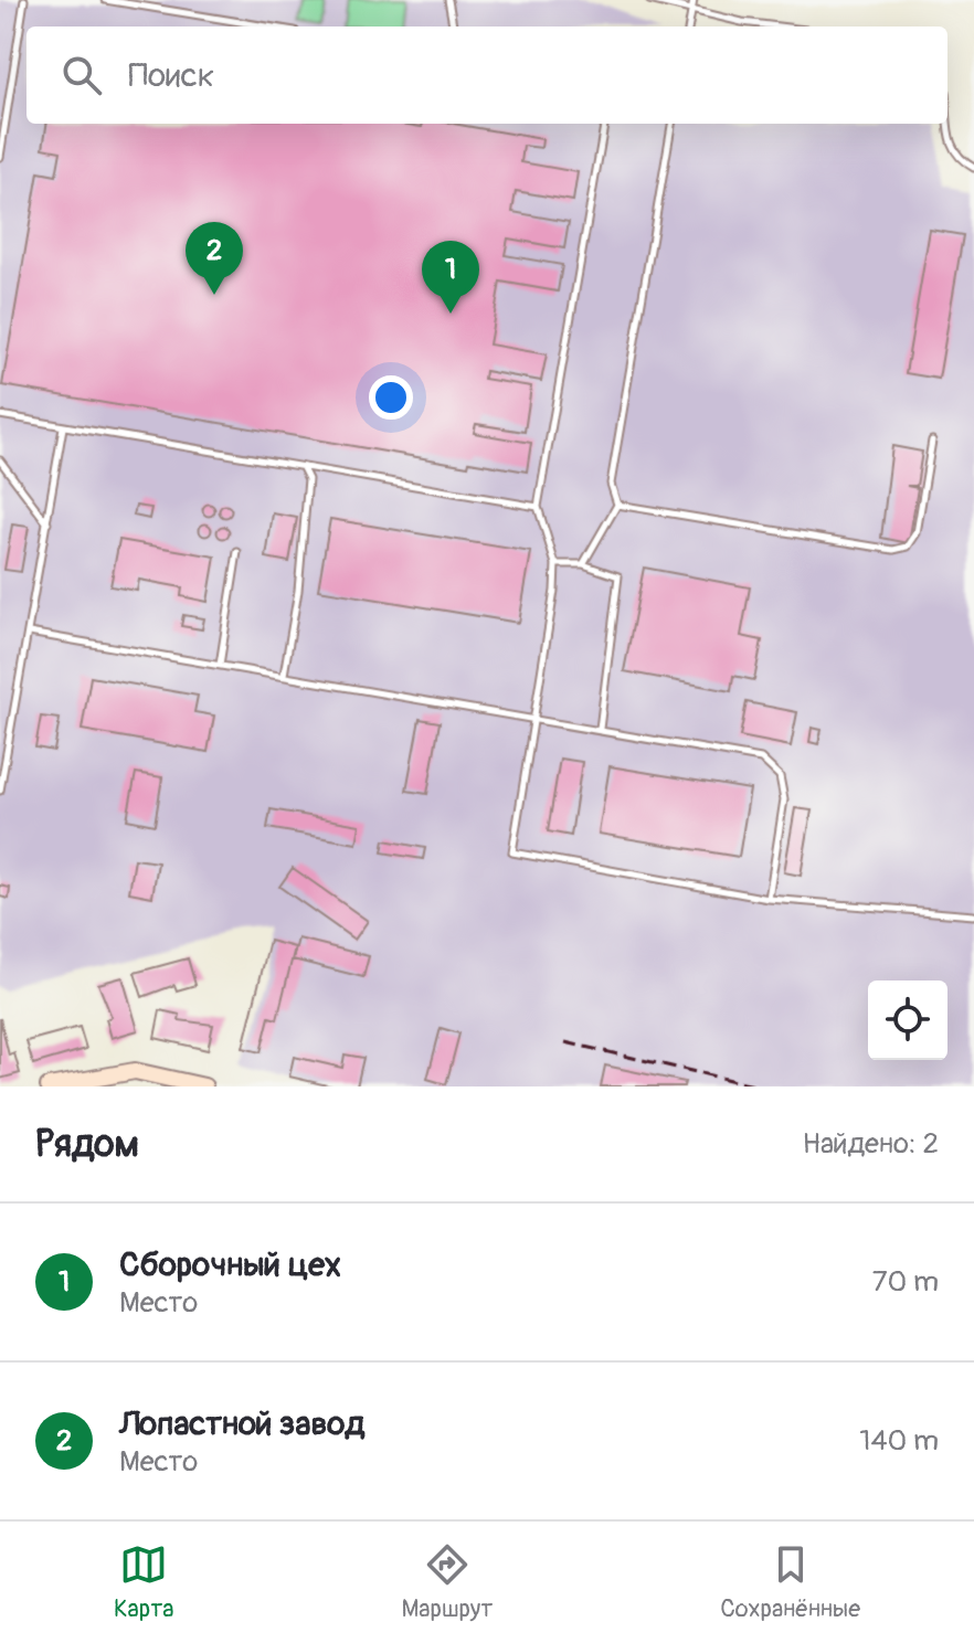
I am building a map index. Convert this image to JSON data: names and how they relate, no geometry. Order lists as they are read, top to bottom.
{
  "page": {
    "search": "Поиск",
    "pins": ["2", "1"],
    "heading": ["Рядом", "Найдено: 2"],
    "list": [
      {
        "mark": "1",
        "name": "Сборочный цех",
        "note": "Место",
        "value": "70 m"
      },
      {
        "mark": "2",
        "name": "Лопастной завод",
        "note": "Место",
        "value": "140 m"
      }
    ],
    "nav": ["Карта", "Маршрут", "Сохранённые"]
  }
}
